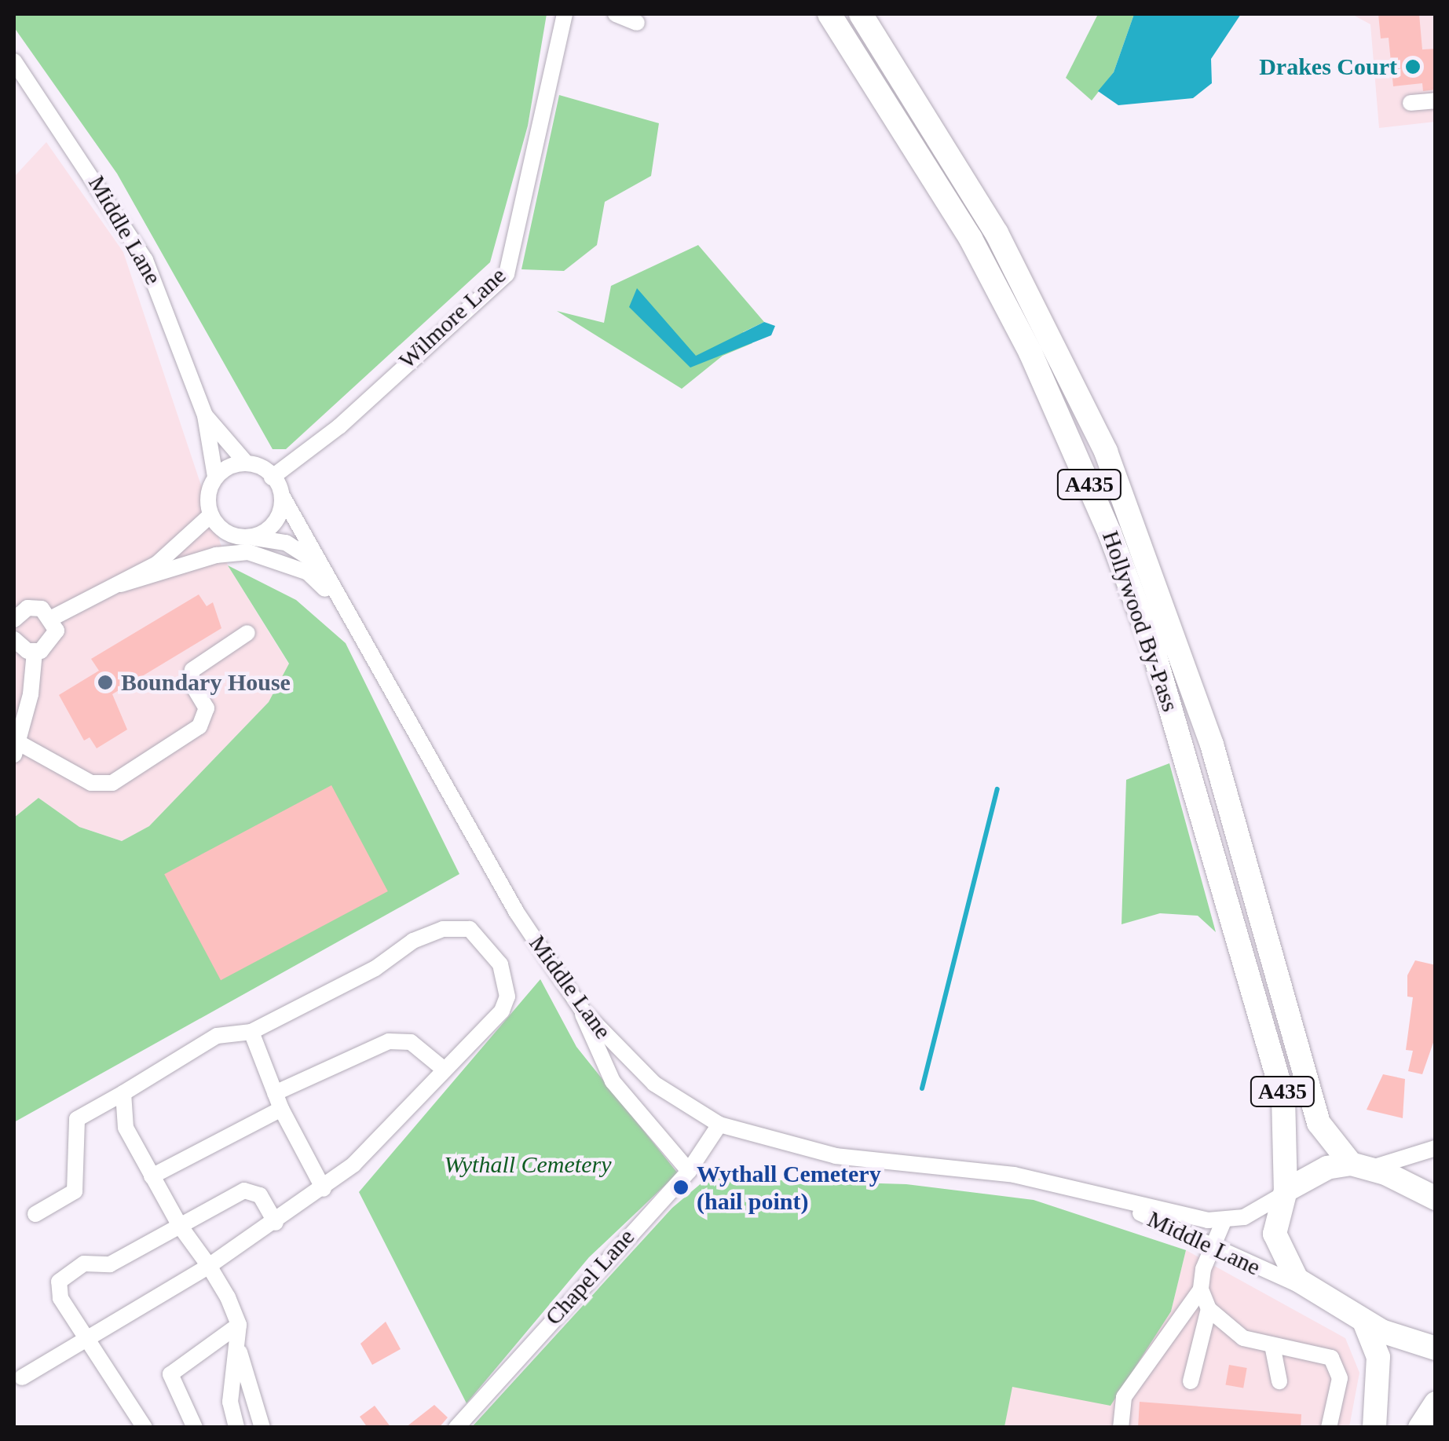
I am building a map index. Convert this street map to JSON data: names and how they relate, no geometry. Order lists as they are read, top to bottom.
{
  "streets": {
    "highway": ["A435", "Hollywood By-Pass"],
    "street": ["Middle Lane", "Wilmore Lane", "Chapel Lane"]
  },
  "crossings": [
    ["Middle Lane", "Wilmore Lane"],
    ["Middle Lane", "Hollywood By-Pass"],
    ["Middle Lane", "Chapel Lane"]
  ],
  "parks": ["Wythall Cemetery"],
  "places": ["Drakes Court", "Boundary House", "Wythall Cemetery (hail point)"]
}
